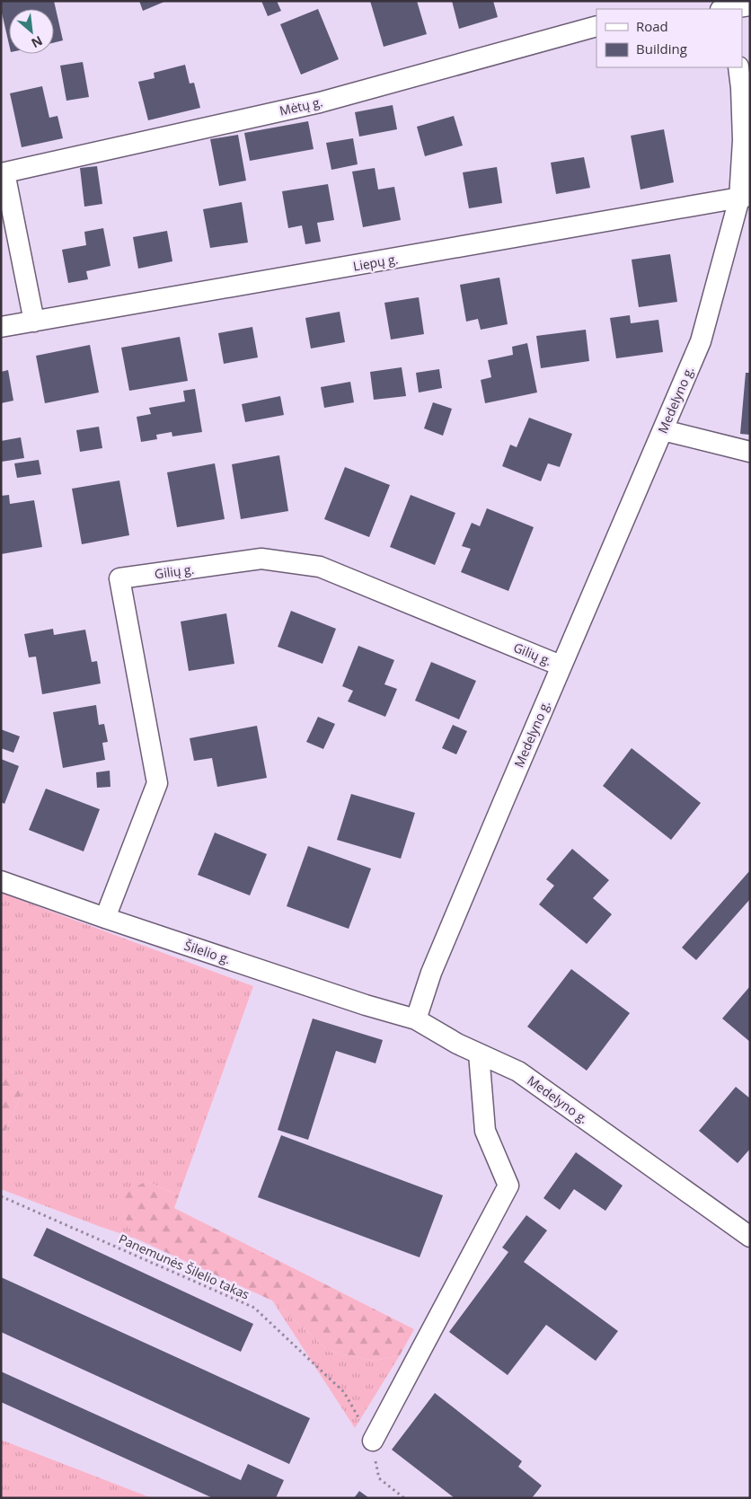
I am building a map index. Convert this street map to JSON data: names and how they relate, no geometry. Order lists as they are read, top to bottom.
{
  "streets": {
    "street": [
      "Mėtų g.",
      "Liepų g.",
      "Medelyno g.",
      "Gilių g.",
      "Šilelio g."
    ],
    "path": ["Panemunės Šilelio takas"]
  },
  "crossings": [
    ["Liepų g.", "Medelyno g."],
    ["Medelyno g.", "Gilių g."],
    ["Medelyno g.", "Šilelio g."],
    ["Gilių g.", "Šilelio g."]
  ],
  "legend": ["Road", "Building"],
  "north": "bottom right"
}
